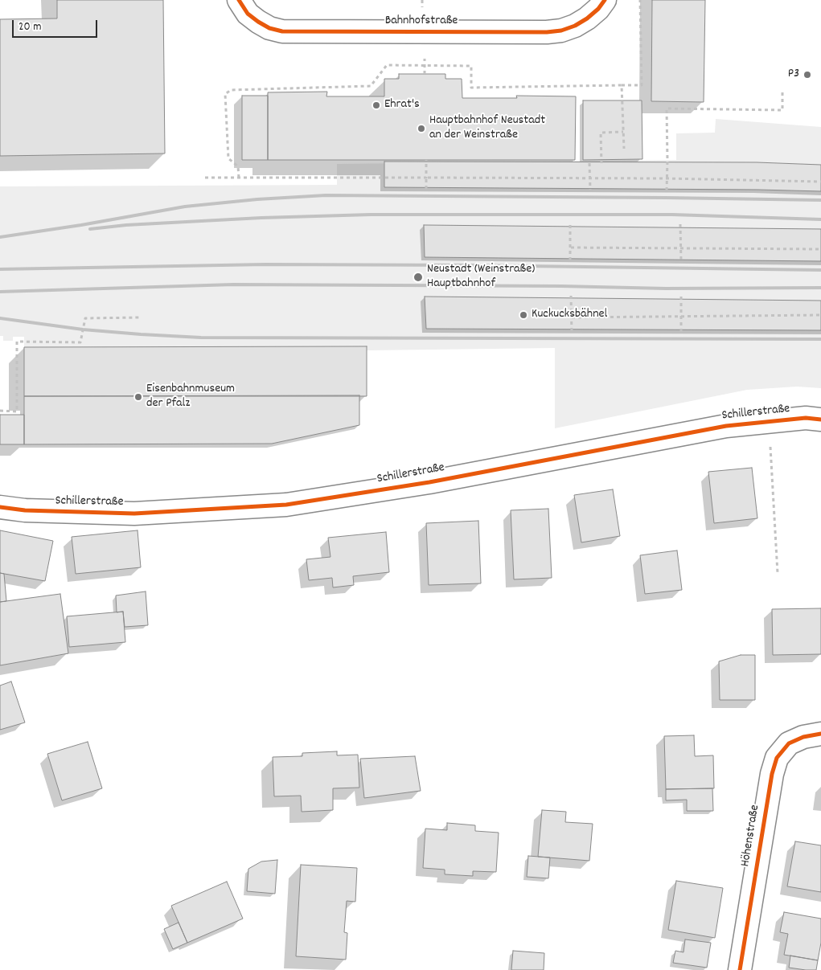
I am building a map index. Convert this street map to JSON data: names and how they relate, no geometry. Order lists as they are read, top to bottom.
{
  "streets": {
    "street": ["Bahnhofstraße", "Schillerstraße", "Höhenstraße"]
  },
  "places": [
    "P3",
    "Ehrat's",
    "Hauptbahnhof Neustadt an der Weinstraße",
    "Neustadt (Weinstraße) Hauptbahnhof",
    "Kuckucksbähnel",
    "Eisenbahnmuseum der Pfalz"
  ],
  "scale_bar": "20 m"
}
